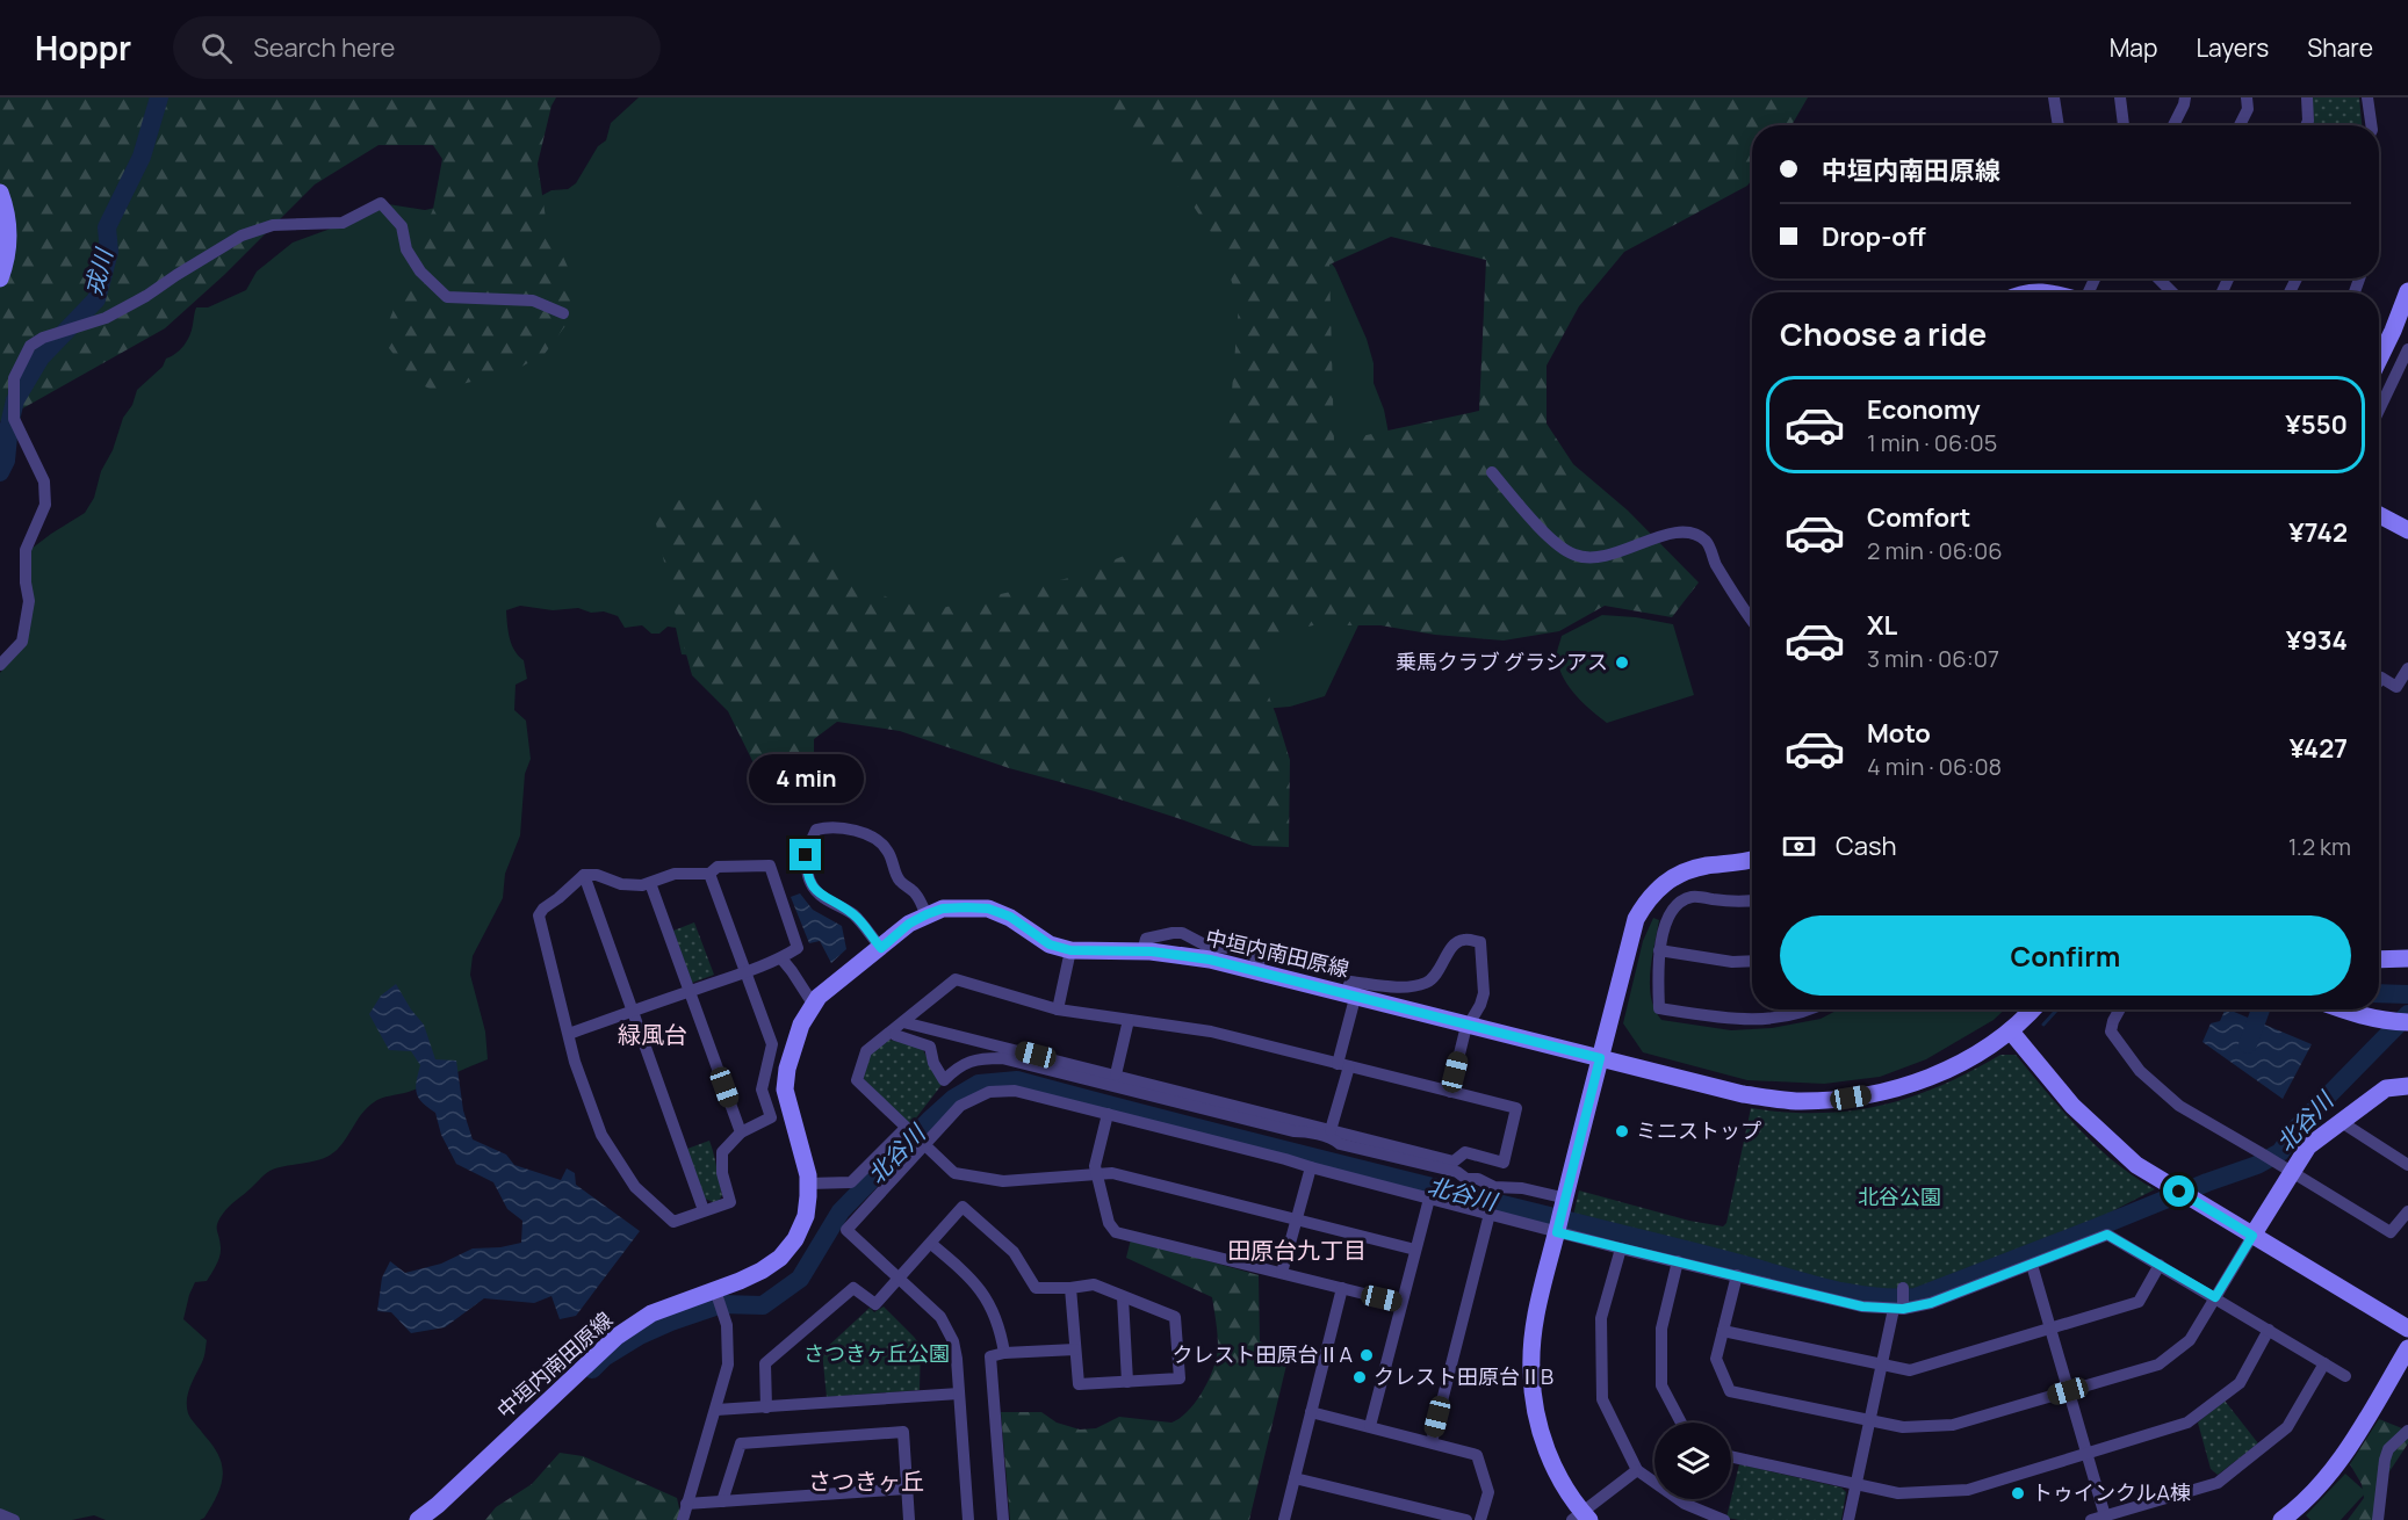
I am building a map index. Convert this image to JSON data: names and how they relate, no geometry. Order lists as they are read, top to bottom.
{
  "streets": {
    "main road": ["中垣内南田原線"]
  },
  "districts": ["緑風台", "田原台九丁目", "さつきヶ丘"],
  "water": ["戎川", "北谷川"],
  "parks": ["北谷公園", "さつきヶ丘公園"],
  "places": [
    "乗馬クラブ グラシアス",
    "ミニストップ",
    "クレスト田原台ⅡA",
    "クレスト田原台ⅡB",
    "トゥインクルA棟"
  ],
  "page": {
    "header": "Hoppr",
    "search": "Search here",
    "nav": ["Map", "Layers", "Share"],
    "banner": ["中垣内南田原線", "Drop-off"],
    "heading": "Choose a ride",
    "list": [
      {
        "name": "Economy",
        "note": "1 min · 06:05",
        "value": "¥550"
      },
      {
        "name": "Comfort",
        "note": "2 min · 06:06",
        "value": "¥742"
      },
      {
        "name": "XL",
        "note": "3 min · 06:07",
        "value": "¥934"
      },
      {
        "name": "Moto",
        "note": "4 min · 06:08",
        "value": "¥427"
      }
    ],
    "bubble": "4 min",
    "pay": ["Cash", "1.2 km"],
    "buttons": "Confirm"
  }
}
